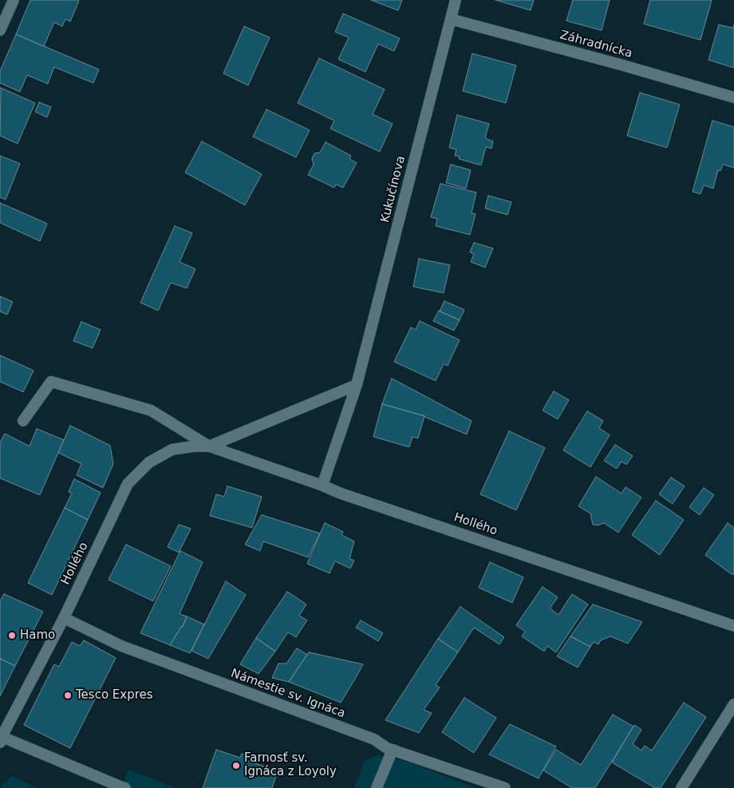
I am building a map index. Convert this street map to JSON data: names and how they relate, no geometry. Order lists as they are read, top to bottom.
{
  "streets": {
    "street": [
      "Záhradnícka",
      "Kukučínova",
      "Hollého",
      "Námestie sv. Ignáca"
    ]
  },
  "crossings": [
    ["Záhradnícka", "Kukučínova"],
    ["Kukučínova", "Hollého"],
    ["Hollého", "Námestie sv. Ignáca"]
  ],
  "places": ["Hamo", "Tesco Expres", "Farnosť sv. Ignáca z Loyoly"]
}
